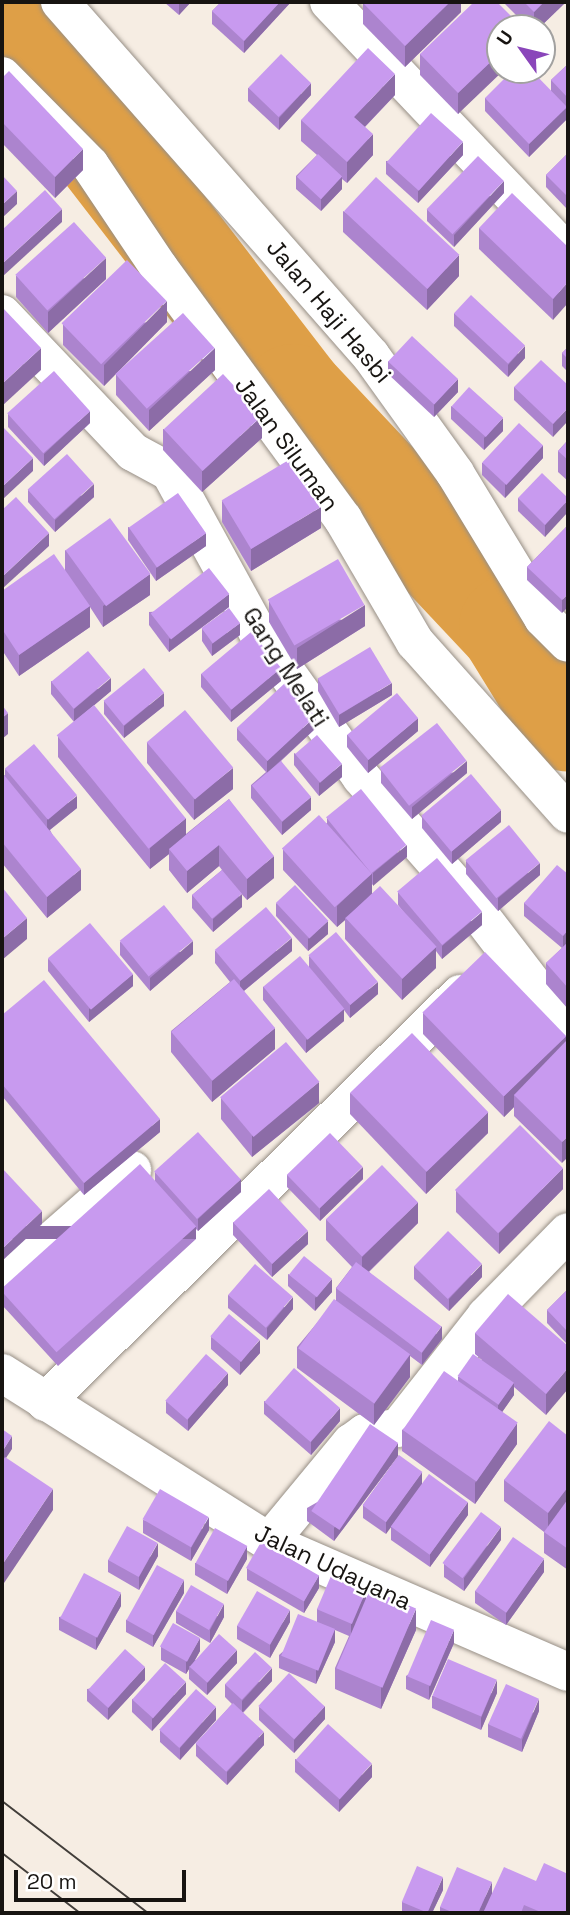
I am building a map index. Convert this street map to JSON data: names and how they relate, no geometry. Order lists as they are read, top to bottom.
{
  "streets": {
    "street": [
      "Jalan Haji Hasbi",
      "Jalan Siluman",
      "Gang Melati",
      "Jalan Udayana"
    ]
  },
  "scale_bar": "20 m",
  "north": "top left"
}
